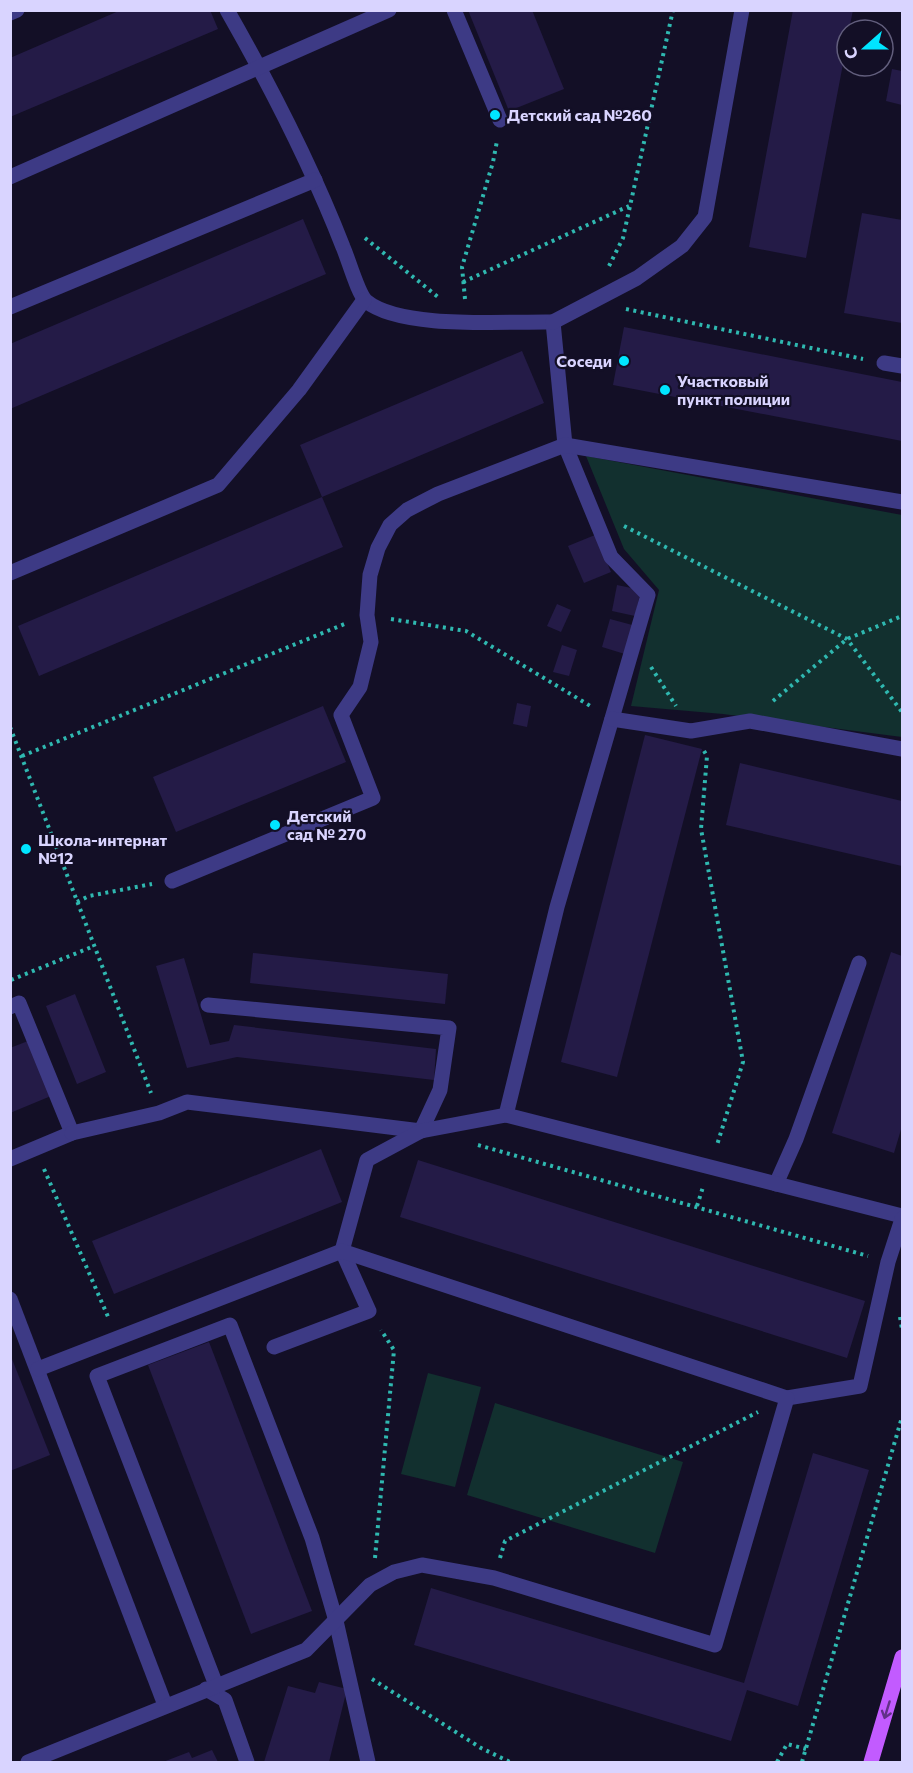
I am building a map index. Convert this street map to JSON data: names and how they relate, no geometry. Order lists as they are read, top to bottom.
{
  "places": [
    "Детский сад №260",
    "Соседи",
    "Участковый пункт полиции",
    "Детский сад № 270",
    "Школа-интернат №12"
  ],
  "north": "left"
}
